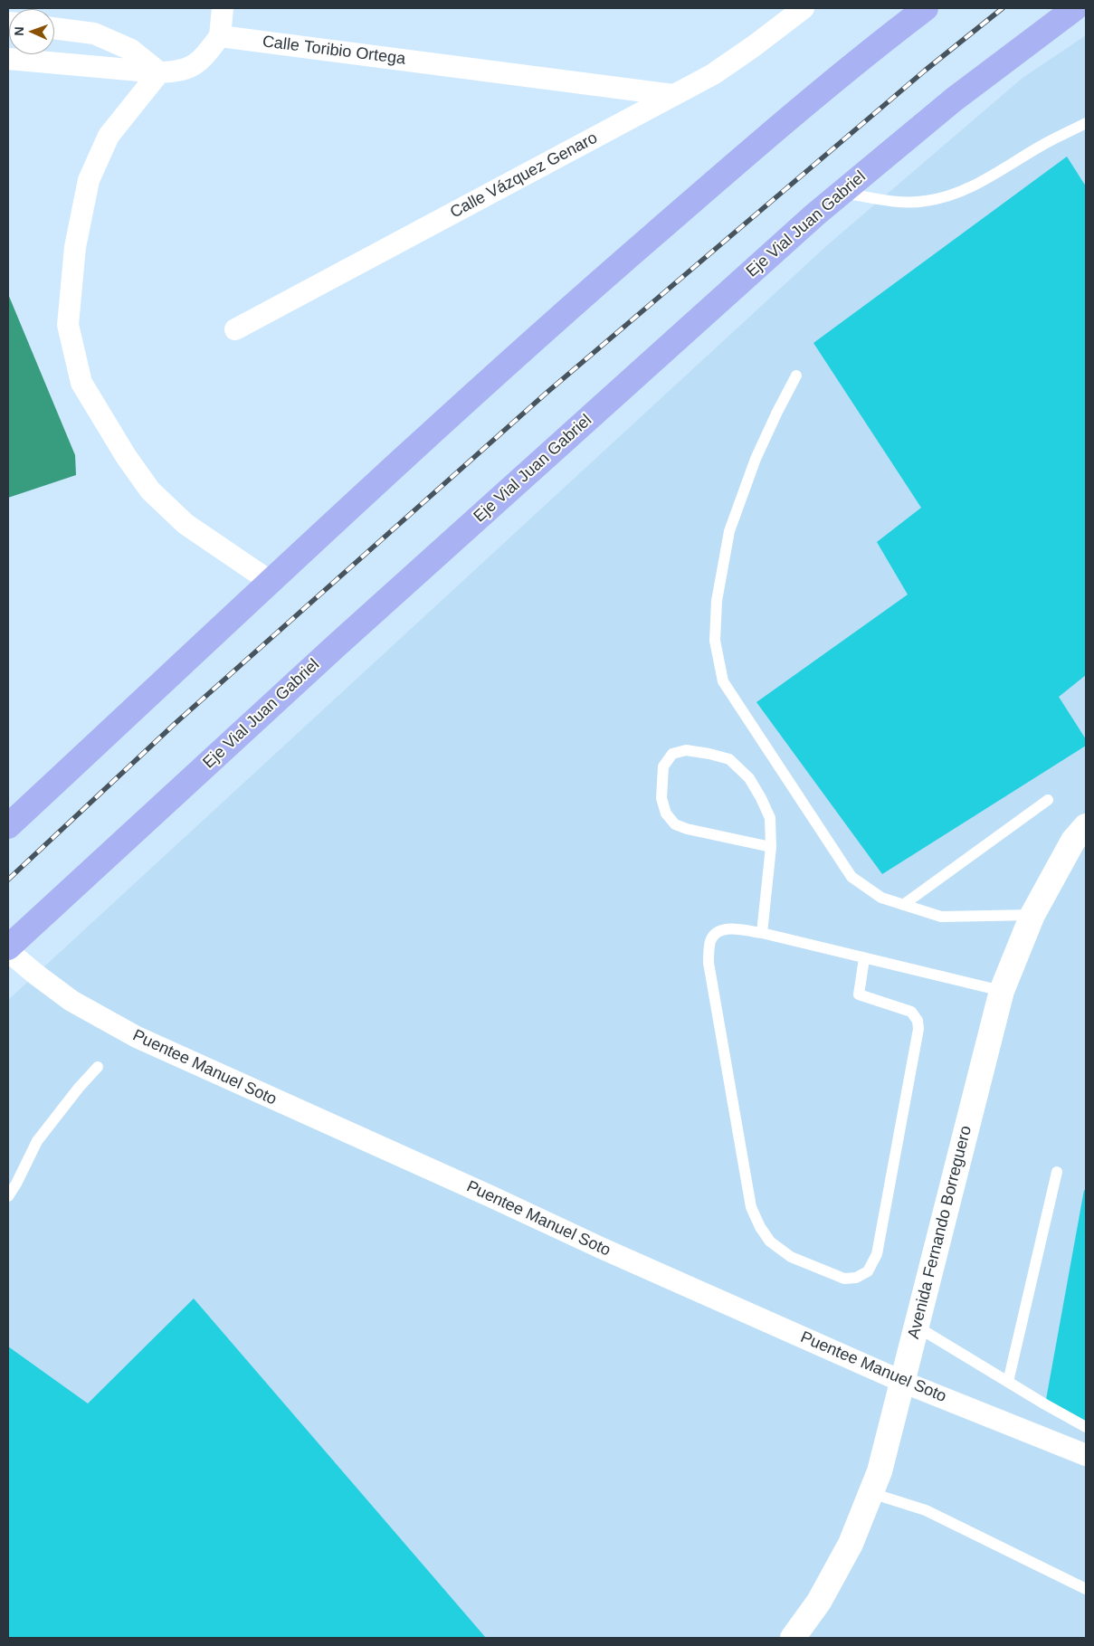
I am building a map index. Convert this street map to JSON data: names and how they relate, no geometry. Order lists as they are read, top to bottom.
{
  "streets": {
    "main road": ["Eje Vial Juan Gabriel", "Avenida Fernando Borreguero"],
    "street": ["Calle Toribio Ortega", "Calle Vázquez Genaro", "Puentee Manuel Soto"]
  },
  "crossings": [
    ["Calle Toribio Ortega", "Calle Vázquez Genaro"],
    ["Eje Vial Juan Gabriel", "Puentee Manuel Soto"]
  ],
  "north": "left"
}
